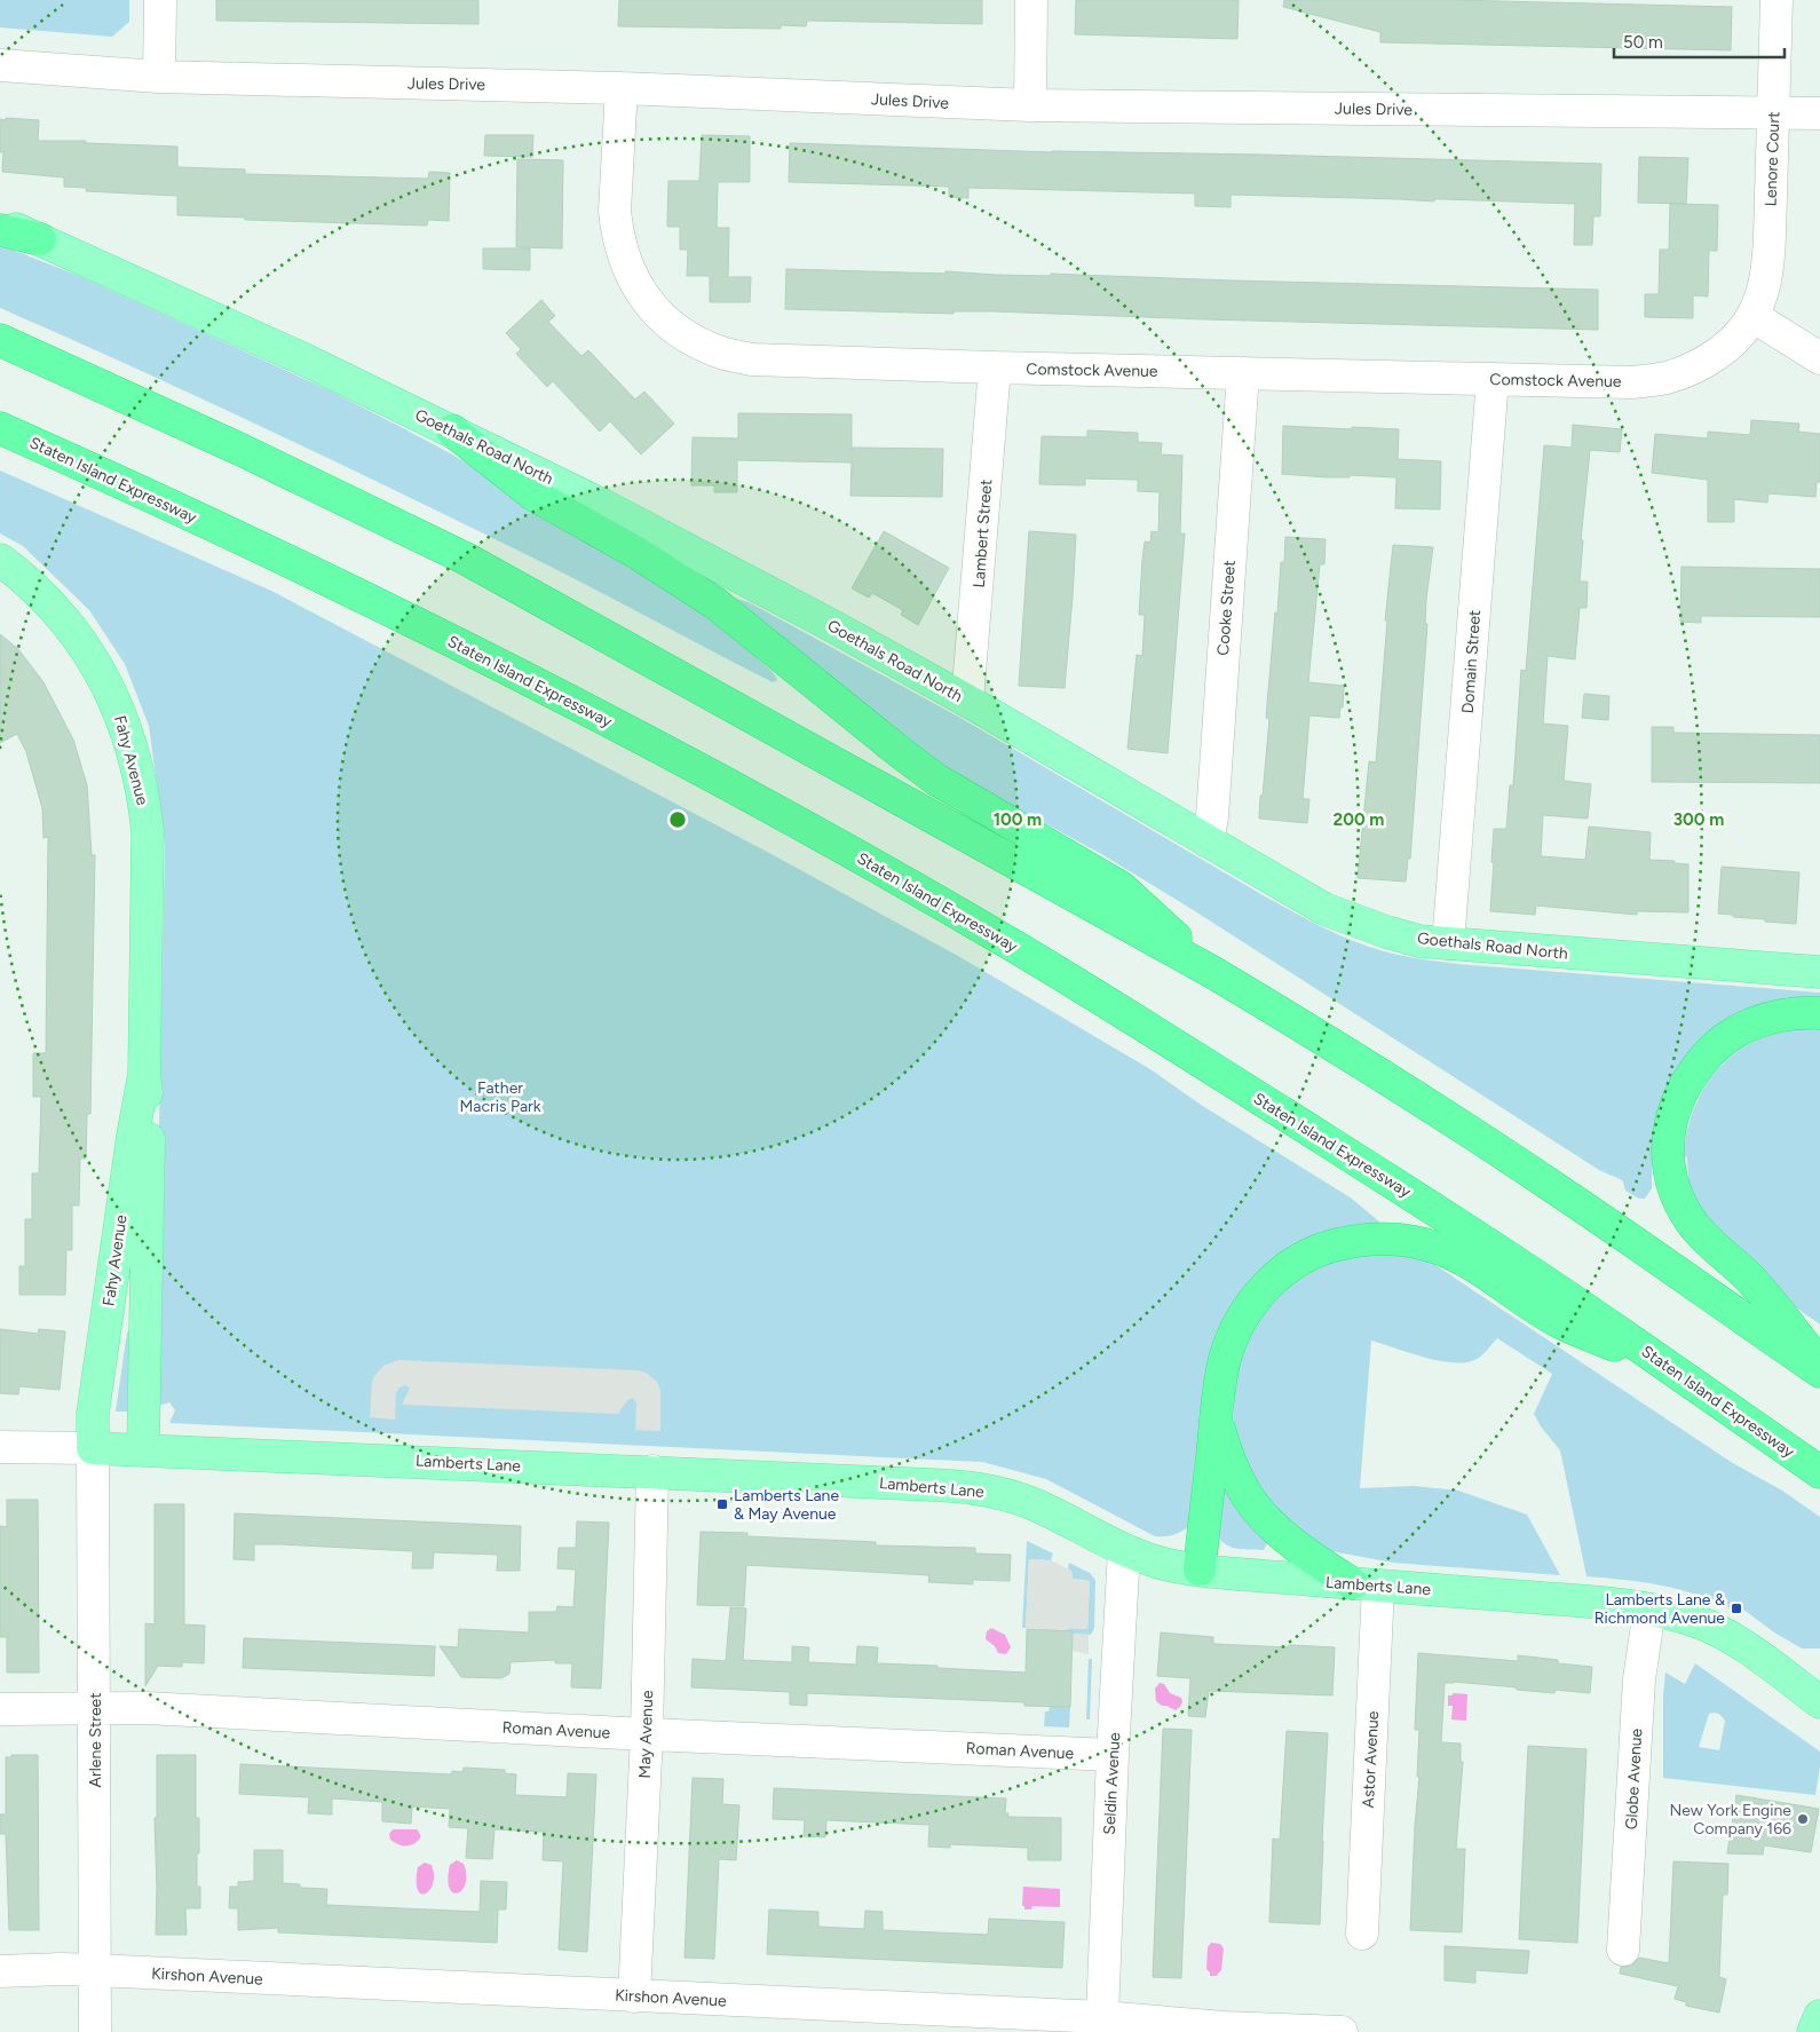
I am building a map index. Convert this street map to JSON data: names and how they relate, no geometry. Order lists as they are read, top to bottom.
{
  "streets": {
    "highway": ["Staten Island Expressway"],
    "main road": ["Goethals Road North", "Fahy Avenue", "Lamberts Lane"],
    "street": [
      "Jules Drive",
      "Lenore Court",
      "Comstock Avenue",
      "Lambert Street",
      "Cooke Street",
      "Domain Street",
      "Roman Avenue",
      "May Avenue",
      "Arlene Street",
      "Astor Avenue",
      "Globe Avenue",
      "Seldin Avenue",
      "Kirshon Avenue"
    ]
  },
  "crossings": [
    ["Jules Drive", "Lenore Court"],
    ["Jules Drive", "Comstock Avenue"],
    ["Lenore Court", "Comstock Avenue"],
    ["Comstock Avenue", "Lambert Street"],
    ["Comstock Avenue", "Cooke Street"],
    ["Comstock Avenue", "Domain Street"],
    ["Goethals Road North", "Lambert Street"],
    ["Goethals Road North", "Cooke Street"],
    ["Goethals Road North", "Domain Street"],
    ["Fahy Avenue", "Lamberts Lane"],
    ["Fahy Avenue", "Arlene Street"],
    ["Lamberts Lane", "May Avenue"],
    ["Lamberts Lane", "Arlene Street"],
    ["Lamberts Lane", "Astor Avenue"],
    ["Lamberts Lane", "Globe Avenue"],
    ["Lamberts Lane", "Seldin Avenue"],
    ["Roman Avenue", "May Avenue"],
    ["Roman Avenue", "Arlene Street"],
    ["Roman Avenue", "Seldin Avenue"],
    ["May Avenue", "Kirshon Avenue"],
    ["Arlene Street", "Kirshon Avenue"],
    ["Seldin Avenue", "Kirshon Avenue"]
  ],
  "parks": ["Father Macris Park"],
  "places": {
    "transit": ["Lamberts Lane & May Avenue", "Lamberts Lane & Richmond Avenue"],
    "other": ["New York Engine Company 166"]
  },
  "scale_bar": "50 m",
  "rings": ["100 m", "200 m", "300 m"]
}
